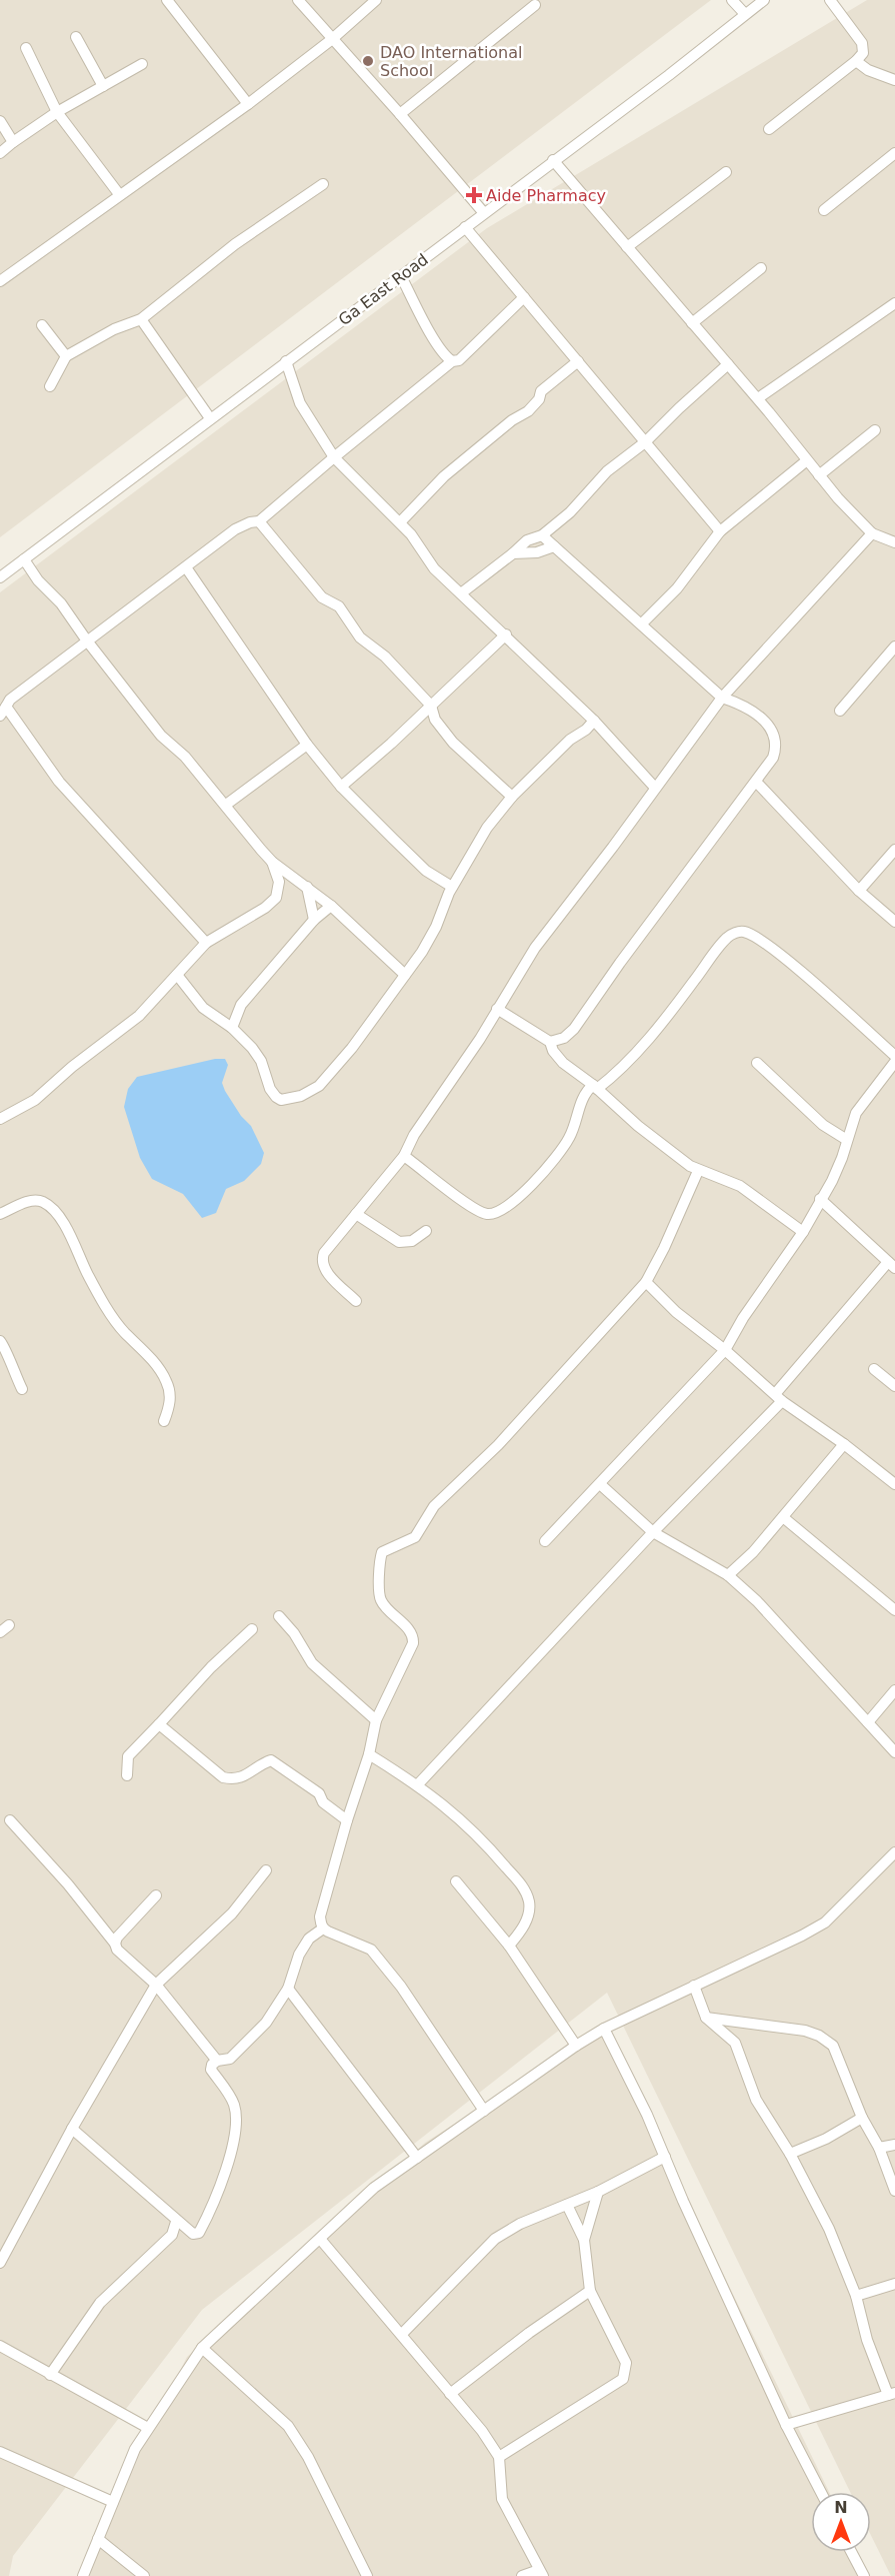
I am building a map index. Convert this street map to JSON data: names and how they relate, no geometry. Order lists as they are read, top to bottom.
{
  "streets": {
    "street": ["Ga East Road"]
  },
  "places": {
    "other": ["DAO International School"],
    "health": ["Aide Pharmacy"]
  },
  "north": "top"
}
